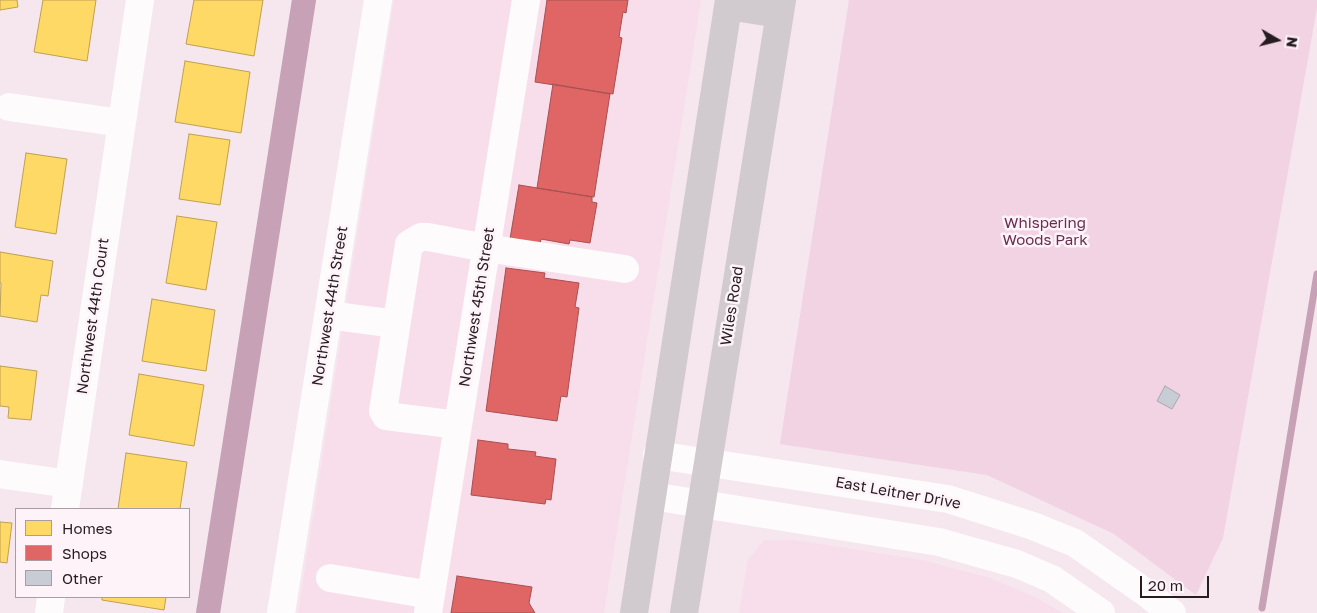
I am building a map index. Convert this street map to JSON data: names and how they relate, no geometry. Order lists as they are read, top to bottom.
{
  "streets": {
    "main road": ["Wiles Road"],
    "street": [
      "Northwest 44th Street",
      "Northwest 45th Street",
      "Northwest 44th Court",
      "East Leitner Drive"
    ]
  },
  "crossings": [
    ["Wiles Road", "East Leitner Drive"]
  ],
  "parks": ["Whispering Woods Park"],
  "legend": ["Homes", "Shops", "Other"],
  "scale_bar": "20 m",
  "north": "right"
}
